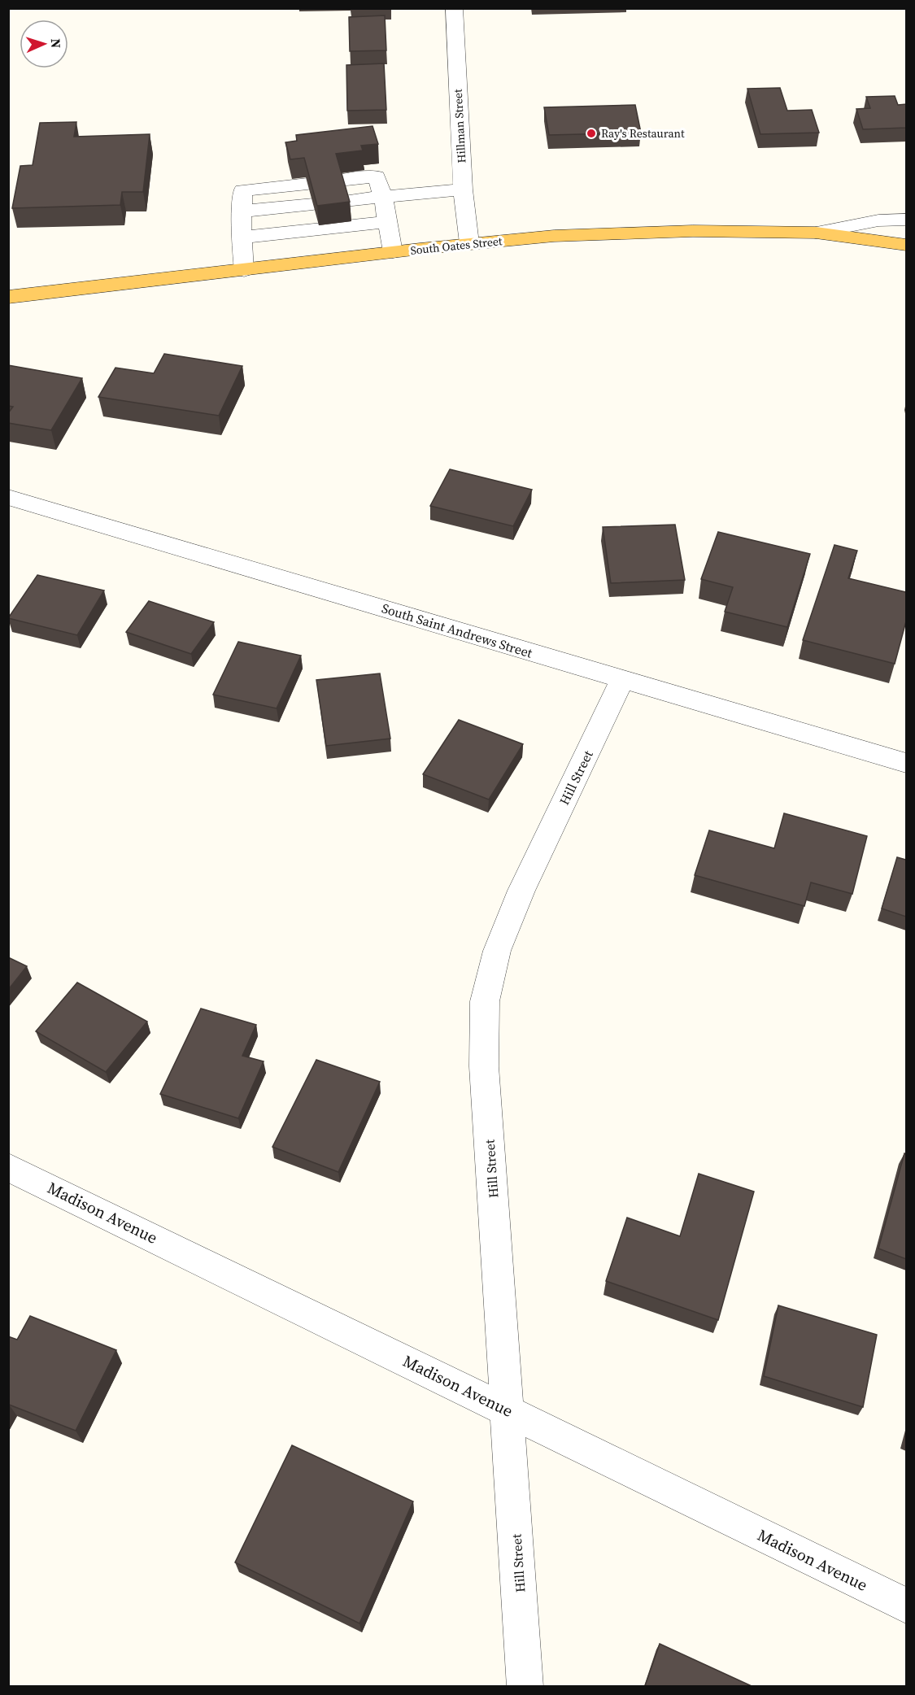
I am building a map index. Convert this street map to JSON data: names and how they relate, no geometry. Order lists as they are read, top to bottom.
{
  "streets": {
    "main road": ["South Oates Street"],
    "street": [
      "Hillman Street",
      "South Saint Andrews Street",
      "Hill Street",
      "Madison Avenue"
    ]
  },
  "crossings": [
    ["Hillman Street", "South Oates Street"],
    ["South Saint Andrews Street", "Hill Street"],
    ["Hill Street", "Madison Avenue"]
  ],
  "places": ["Ray's Restaurant"],
  "north": "right"
}
